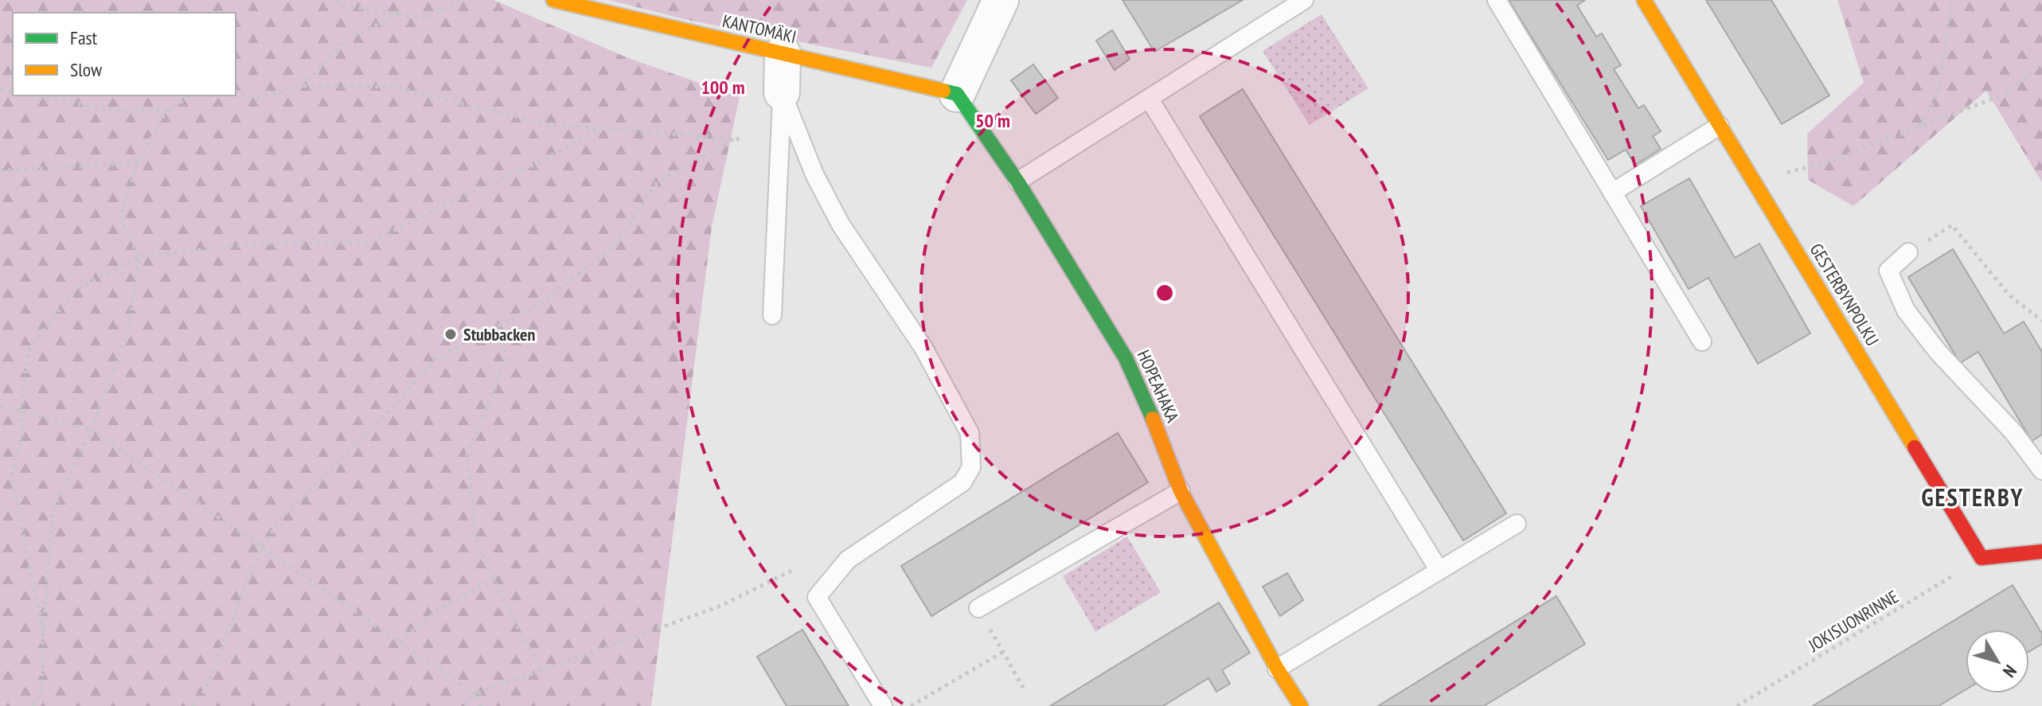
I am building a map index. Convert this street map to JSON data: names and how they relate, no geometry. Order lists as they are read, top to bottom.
{
  "streets": {
    "street": ["KANTOMÄKI", "GESTERBYNPOLKU", "HOPEAHAKA"],
    "path": ["JOKISUONRINNE"]
  },
  "crossings": [
    ["KANTOMÄKI", "HOPEAHAKA"],
    ["GESTERBYNPOLKU", "JOKISUONRINNE"]
  ],
  "districts": ["GESTERBY"],
  "places": ["Stubbacken"],
  "legend": ["Fast", "Slow"],
  "north": "bottom right",
  "rings": ["100 m", "50 m"]
}
